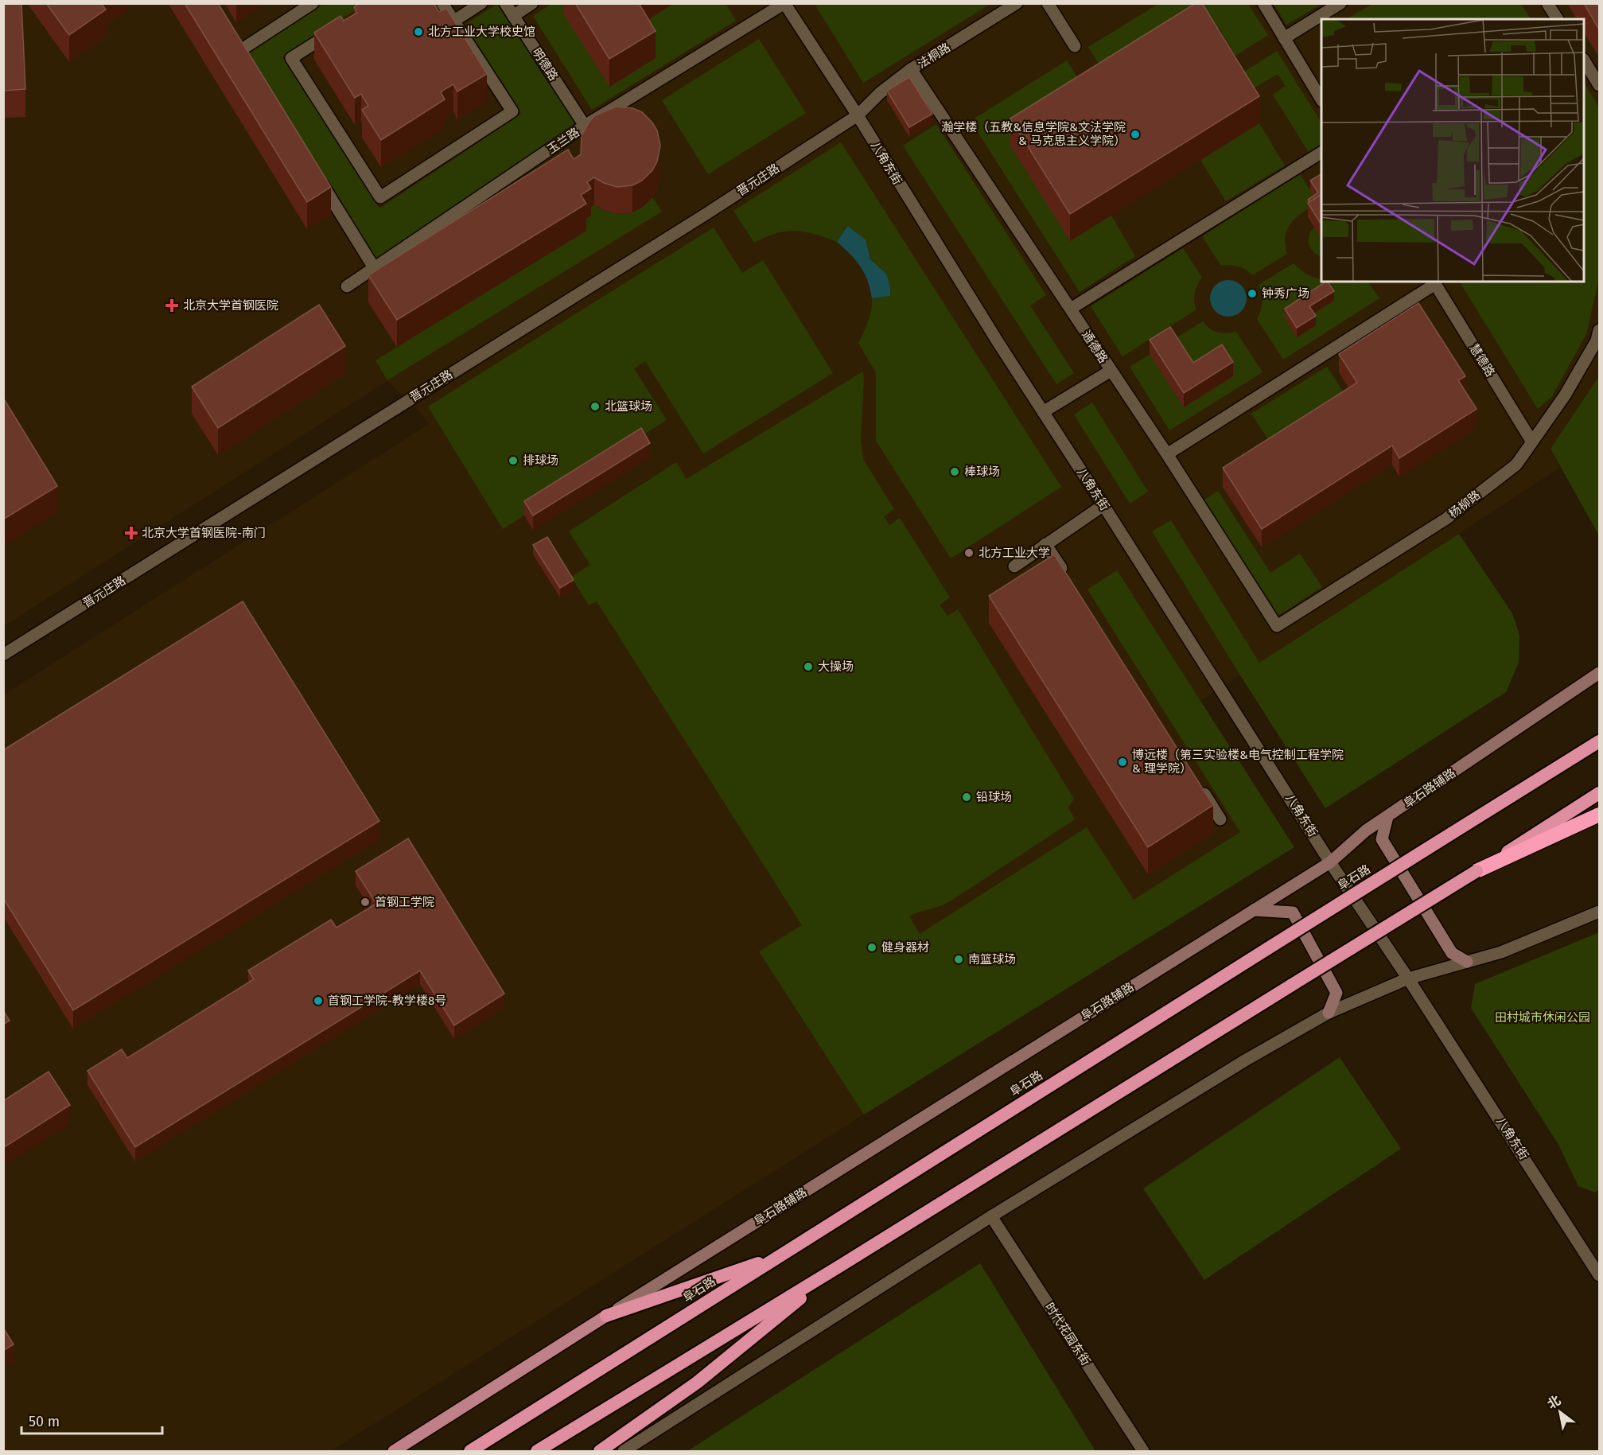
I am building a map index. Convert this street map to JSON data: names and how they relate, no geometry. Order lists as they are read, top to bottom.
{
  "streets": {
    "highway": ["阜石路"],
    "main road": ["阜石路辅路"],
    "street": [
      "法桐路",
      "明德路",
      "玉兰路",
      "八角东街",
      "晋元庄路",
      "通德路",
      "慧德路",
      "杨柳路",
      "时代花园东街"
    ]
  },
  "crossings": [
    ["法桐路", "八角东街"],
    ["法桐路", "晋元庄路"],
    ["法桐路", "通德路"],
    ["明德路", "玉兰路"],
    ["玉兰路", "八角东街"],
    ["八角东街", "晋元庄路"],
    ["八角东街", "阜石路辅路"],
    ["通德路", "杨柳路"],
    ["慧德路", "杨柳路"]
  ],
  "parks": ["田村城市休闲公园"],
  "places": {
    "other": [
      "北方工业大学校史馆",
      "瀚学楼（五教&信息学院&文法学院 & 马克思主义学院）",
      "钟秀广场",
      "北篮球场",
      "排球场",
      "棒球场",
      "北方工业大学",
      "大操场",
      "博远楼（第三实验楼&电气控制工程学院 & 理学院）",
      "铅球场",
      "首钢工学院",
      "健身器材",
      "南篮球场",
      "首钢工学院-教学楼8号"
    ],
    "health": ["北京大学首钢医院", "北京大学首钢医院-南门"]
  },
  "scale_bar": "50 m",
  "north": "top left"
}
